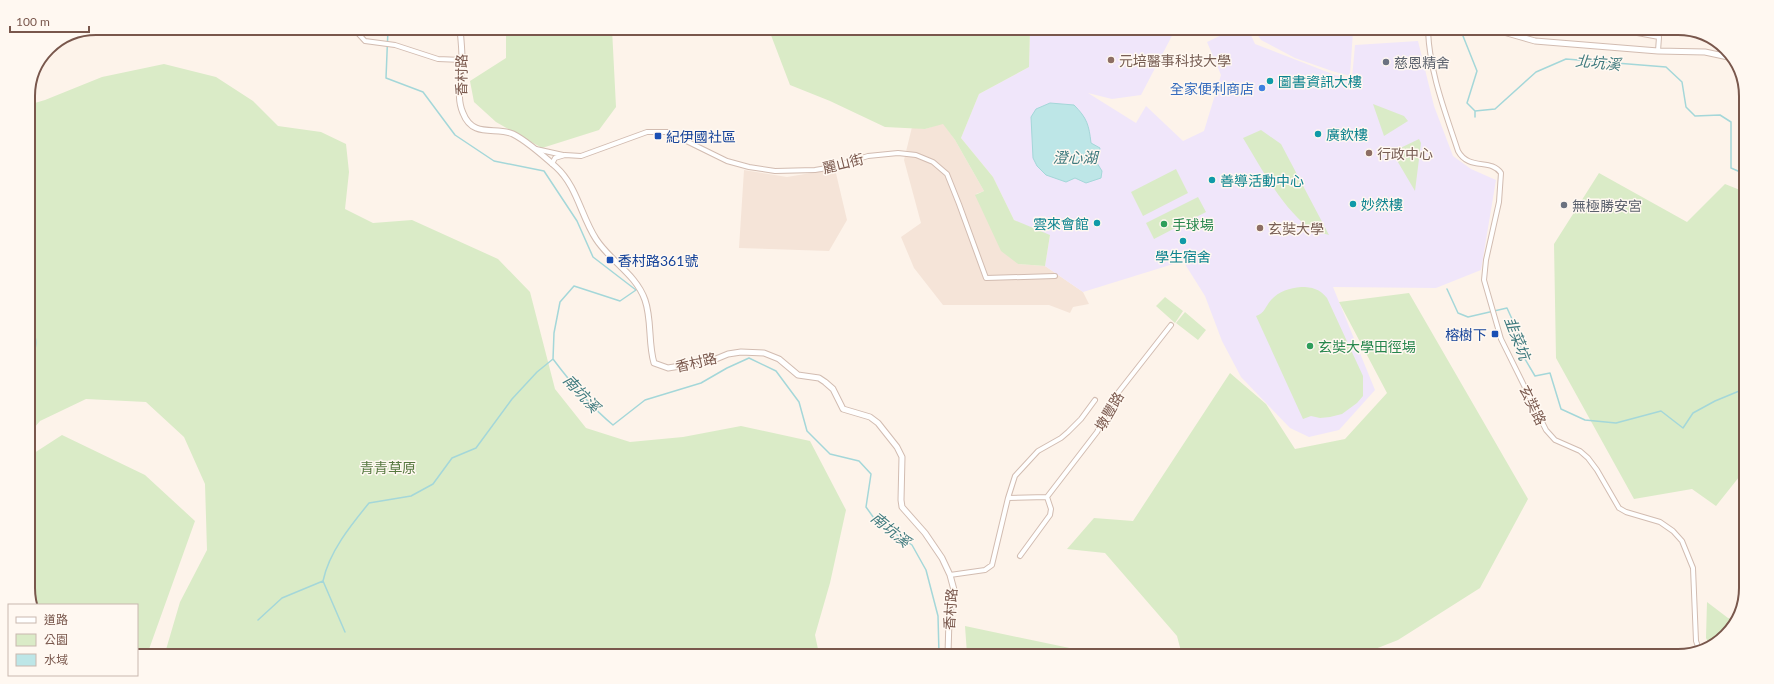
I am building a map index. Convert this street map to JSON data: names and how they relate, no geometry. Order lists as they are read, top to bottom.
{
  "streets": {
    "street": [
      "香村路",
      "麗山街",
      "玄奘路",
      "墩豐路"
    ]
  },
  "crossings": [
    ["香村路", "麗山街"],
    ["香村路", "墩豐路"]
  ],
  "water": [
    "北坑溪",
    "澄心湖",
    "韭菜坑",
    "南坑溪"
  ],
  "parks": ["青青草原"],
  "places": {
    "other": [
      "元培醫事科技大學",
      "慈恩精舍",
      "圖書資訊大樓",
      "全家便利商店",
      "廣欽樓",
      "行政中心",
      "善導活動中心",
      "妙然樓",
      "無極勝安宮",
      "雲來會館",
      "手球場",
      "玄奘大學",
      "學生宿舍",
      "玄奘大學田徑場"
    ],
    "transit": ["紀伊國社區", "香村路361號", "榕樹下"]
  },
  "legend": ["道路", "公園", "水域"],
  "scale_bar": "100 m"
}
